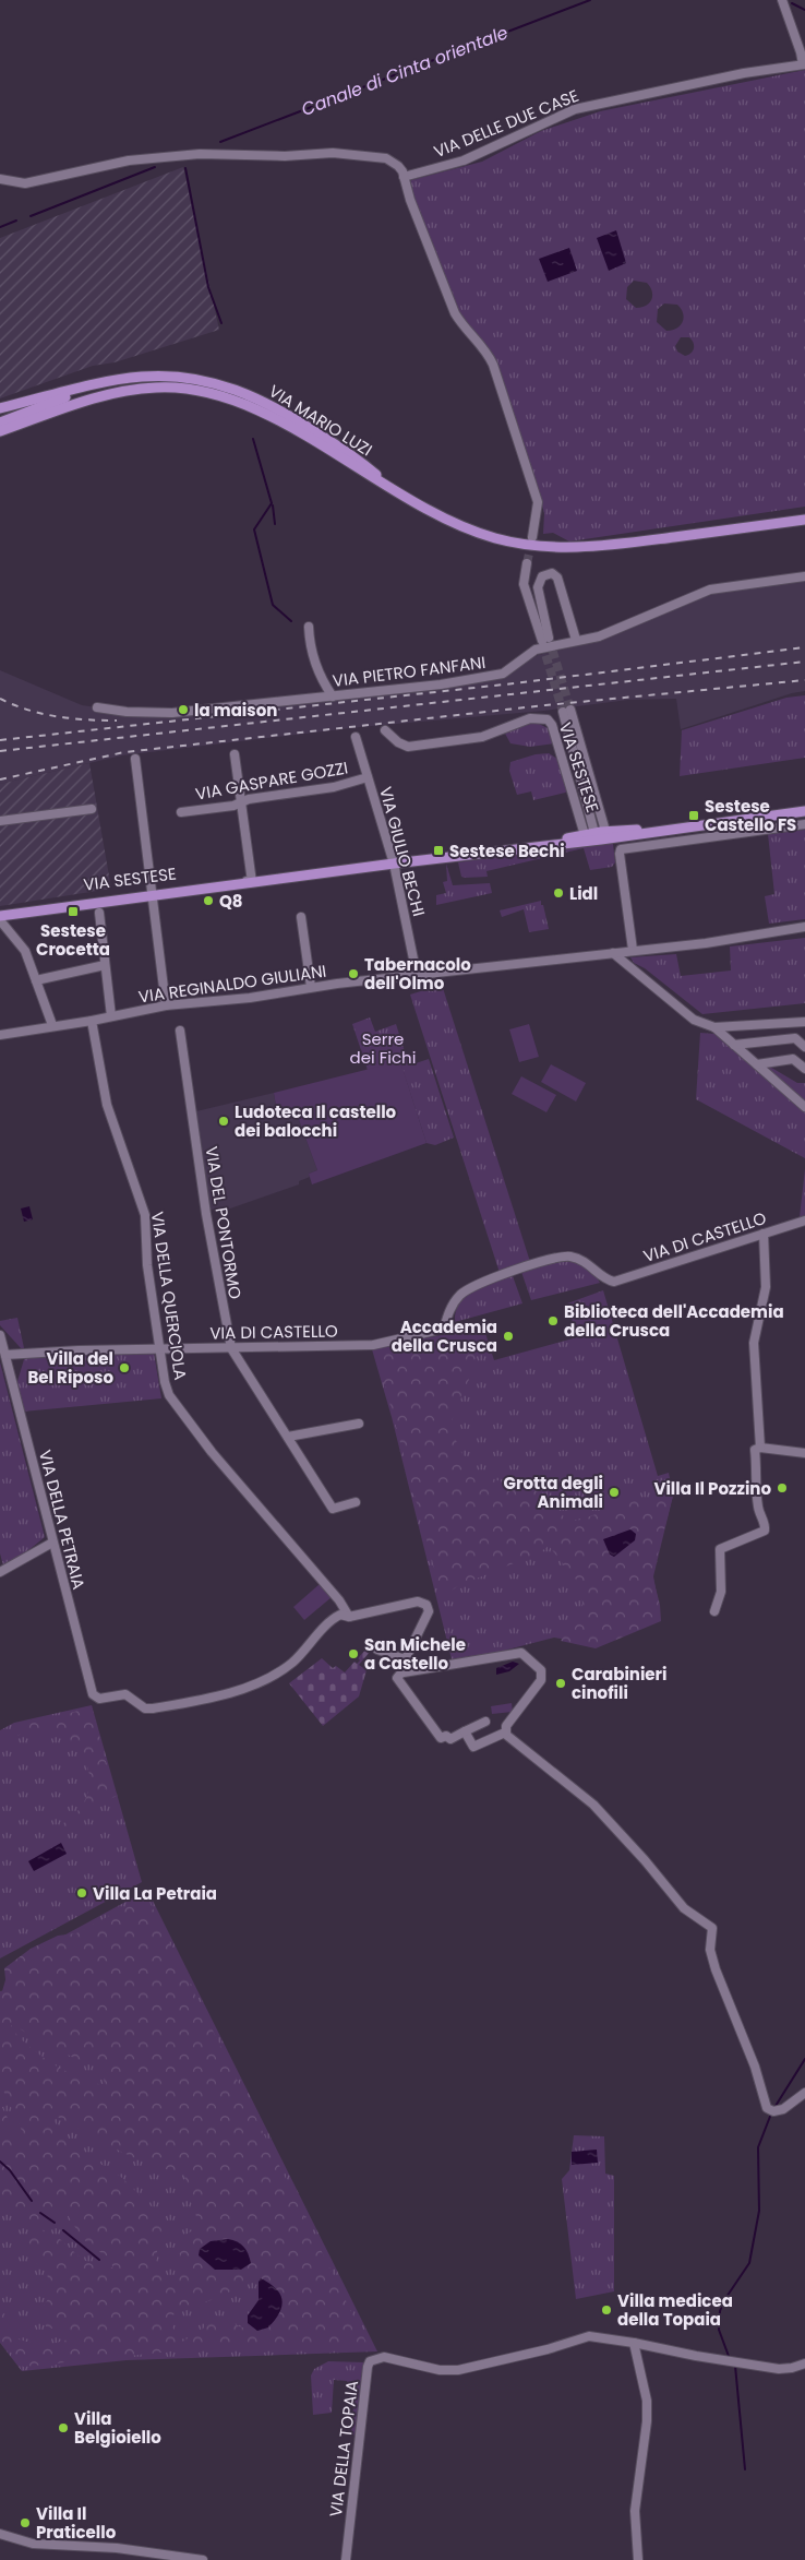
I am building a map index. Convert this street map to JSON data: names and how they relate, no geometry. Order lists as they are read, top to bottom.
{
  "streets": {
    "main road": ["VIA MARIO LUZI", "VIA SESTESE"],
    "street": [
      "VIA DELLE DUE CASE",
      "VIA PIETRO FANFANI",
      "VIA GASPARE GOZZI",
      "VIA GIULIO BECHI",
      "VIA REGINALDO GIULIANI",
      "VIA DEL PONTORMO",
      "VIA DI CASTELLO",
      "VIA DELLA QUERCIOLA",
      "VIA DELLA PETRAIA",
      "VIA DELLA TOPAIA"
    ]
  },
  "crossings": [
    ["VIA SESTESE", "VIA GIULIO BECHI"],
    ["VIA GASPARE GOZZI", "VIA GIULIO BECHI"],
    ["VIA GIULIO BECHI", "VIA REGINALDO GIULIANI"],
    ["VIA REGINALDO GIULIANI", "VIA DELLA QUERCIOLA"],
    ["VIA DEL PONTORMO", "VIA DI CASTELLO"],
    ["VIA DI CASTELLO", "VIA DELLA QUERCIOLA"],
    ["VIA DI CASTELLO", "VIA DELLA PETRAIA"],
    ["VIA DELLA QUERCIOLA", "VIA DELLA PETRAIA"]
  ],
  "water": ["Canale di Cinta orientale"],
  "parks": ["Serre dei Fichi"],
  "places": {
    "other": [
      "la maison",
      "Lidl",
      "Q8",
      "Tabernacolo dell'Olmo",
      "Ludoteca Il castello dei balocchi",
      "Biblioteca dell'Accademia della Crusca",
      "Accademia della Crusca",
      "Villa del Bel Riposo",
      "Villa Il Pozzino",
      "Grotta degli Animali",
      "San Michele a Castello",
      "Carabinieri cinofili",
      "Villa La Petraia",
      "Villa medicea della Topaia",
      "Villa Belgioiello",
      "Villa Il Praticello"
    ],
    "transit": ["Sestese Castello FS", "Sestese Bechi", "Sestese Crocetta"]
  }
}
